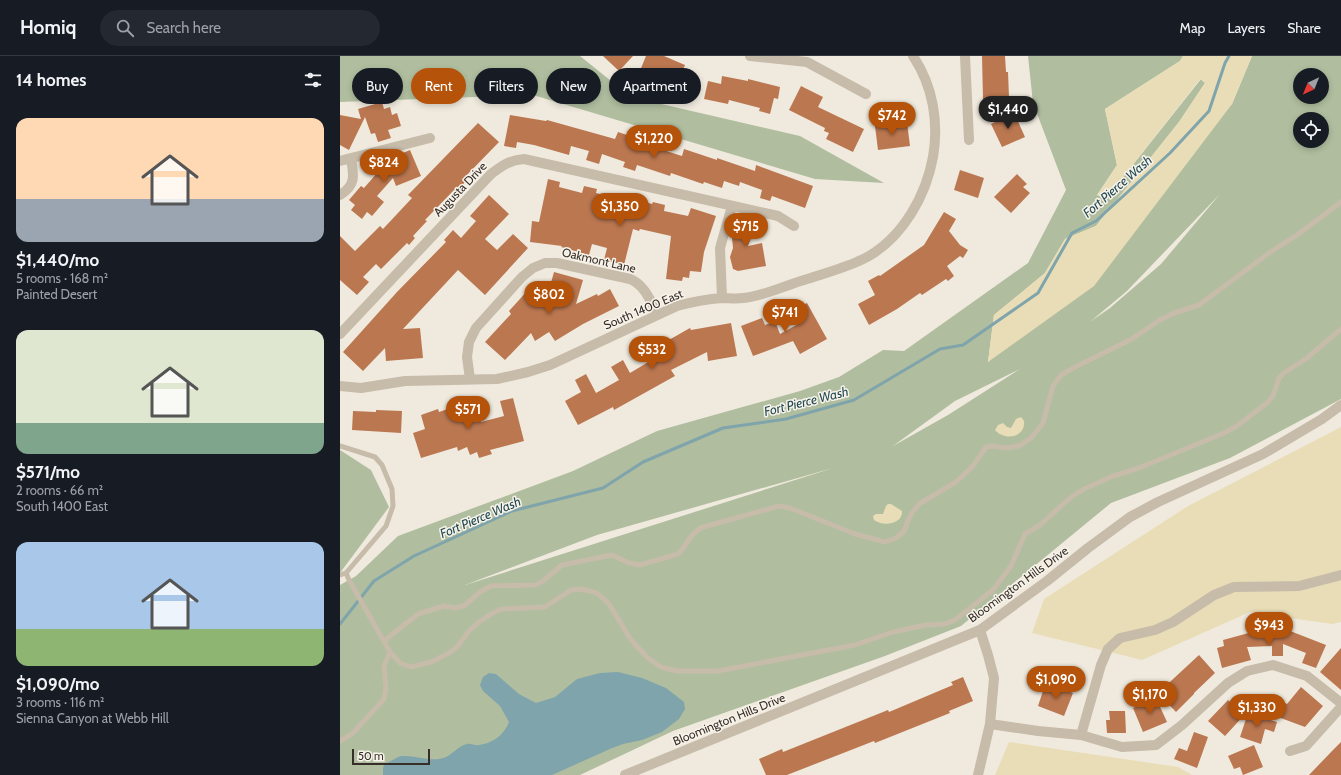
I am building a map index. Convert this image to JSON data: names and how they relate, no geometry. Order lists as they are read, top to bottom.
{
  "streets": {
    "street": [
      "Augusta Drive",
      "Oakmont Lane",
      "South 1400 East",
      "Bloomington Hills Drive"
    ]
  },
  "crossings": [
    ["Oakmont Lane", "South 1400 East"]
  ],
  "water": ["Fort Pierce Wash"],
  "scale_bar": "50 m",
  "north": "bottom left",
  "page": {
    "header": "Homiq",
    "search": "Search here",
    "nav": ["Map", "Layers", "Share"],
    "heading": "14 homes",
    "chip": [
      "Buy",
      "Rent",
      "Filters",
      "New",
      "Apartment"
    ],
    "price": [
      "$1,440",
      "$742",
      "$1,220",
      "$824",
      "$1,350",
      "$715",
      "$802",
      "$741",
      "$532",
      "$571",
      "$943",
      "$1,090",
      "$1,170",
      "$1,330"
    ],
    "list": [
      {
        "name": "$1,440/mo",
        "note": "5 rooms · 168 m² · Painted Desert"
      },
      {
        "name": "$571/mo",
        "note": "2 rooms · 66 m² · South 1400 East"
      },
      {
        "name": "$1,090/mo",
        "note": "3 rooms · 116 m² · Sienna Canyon at Webb Hill"
      }
    ],
    "scale": "50 m"
  }
}
